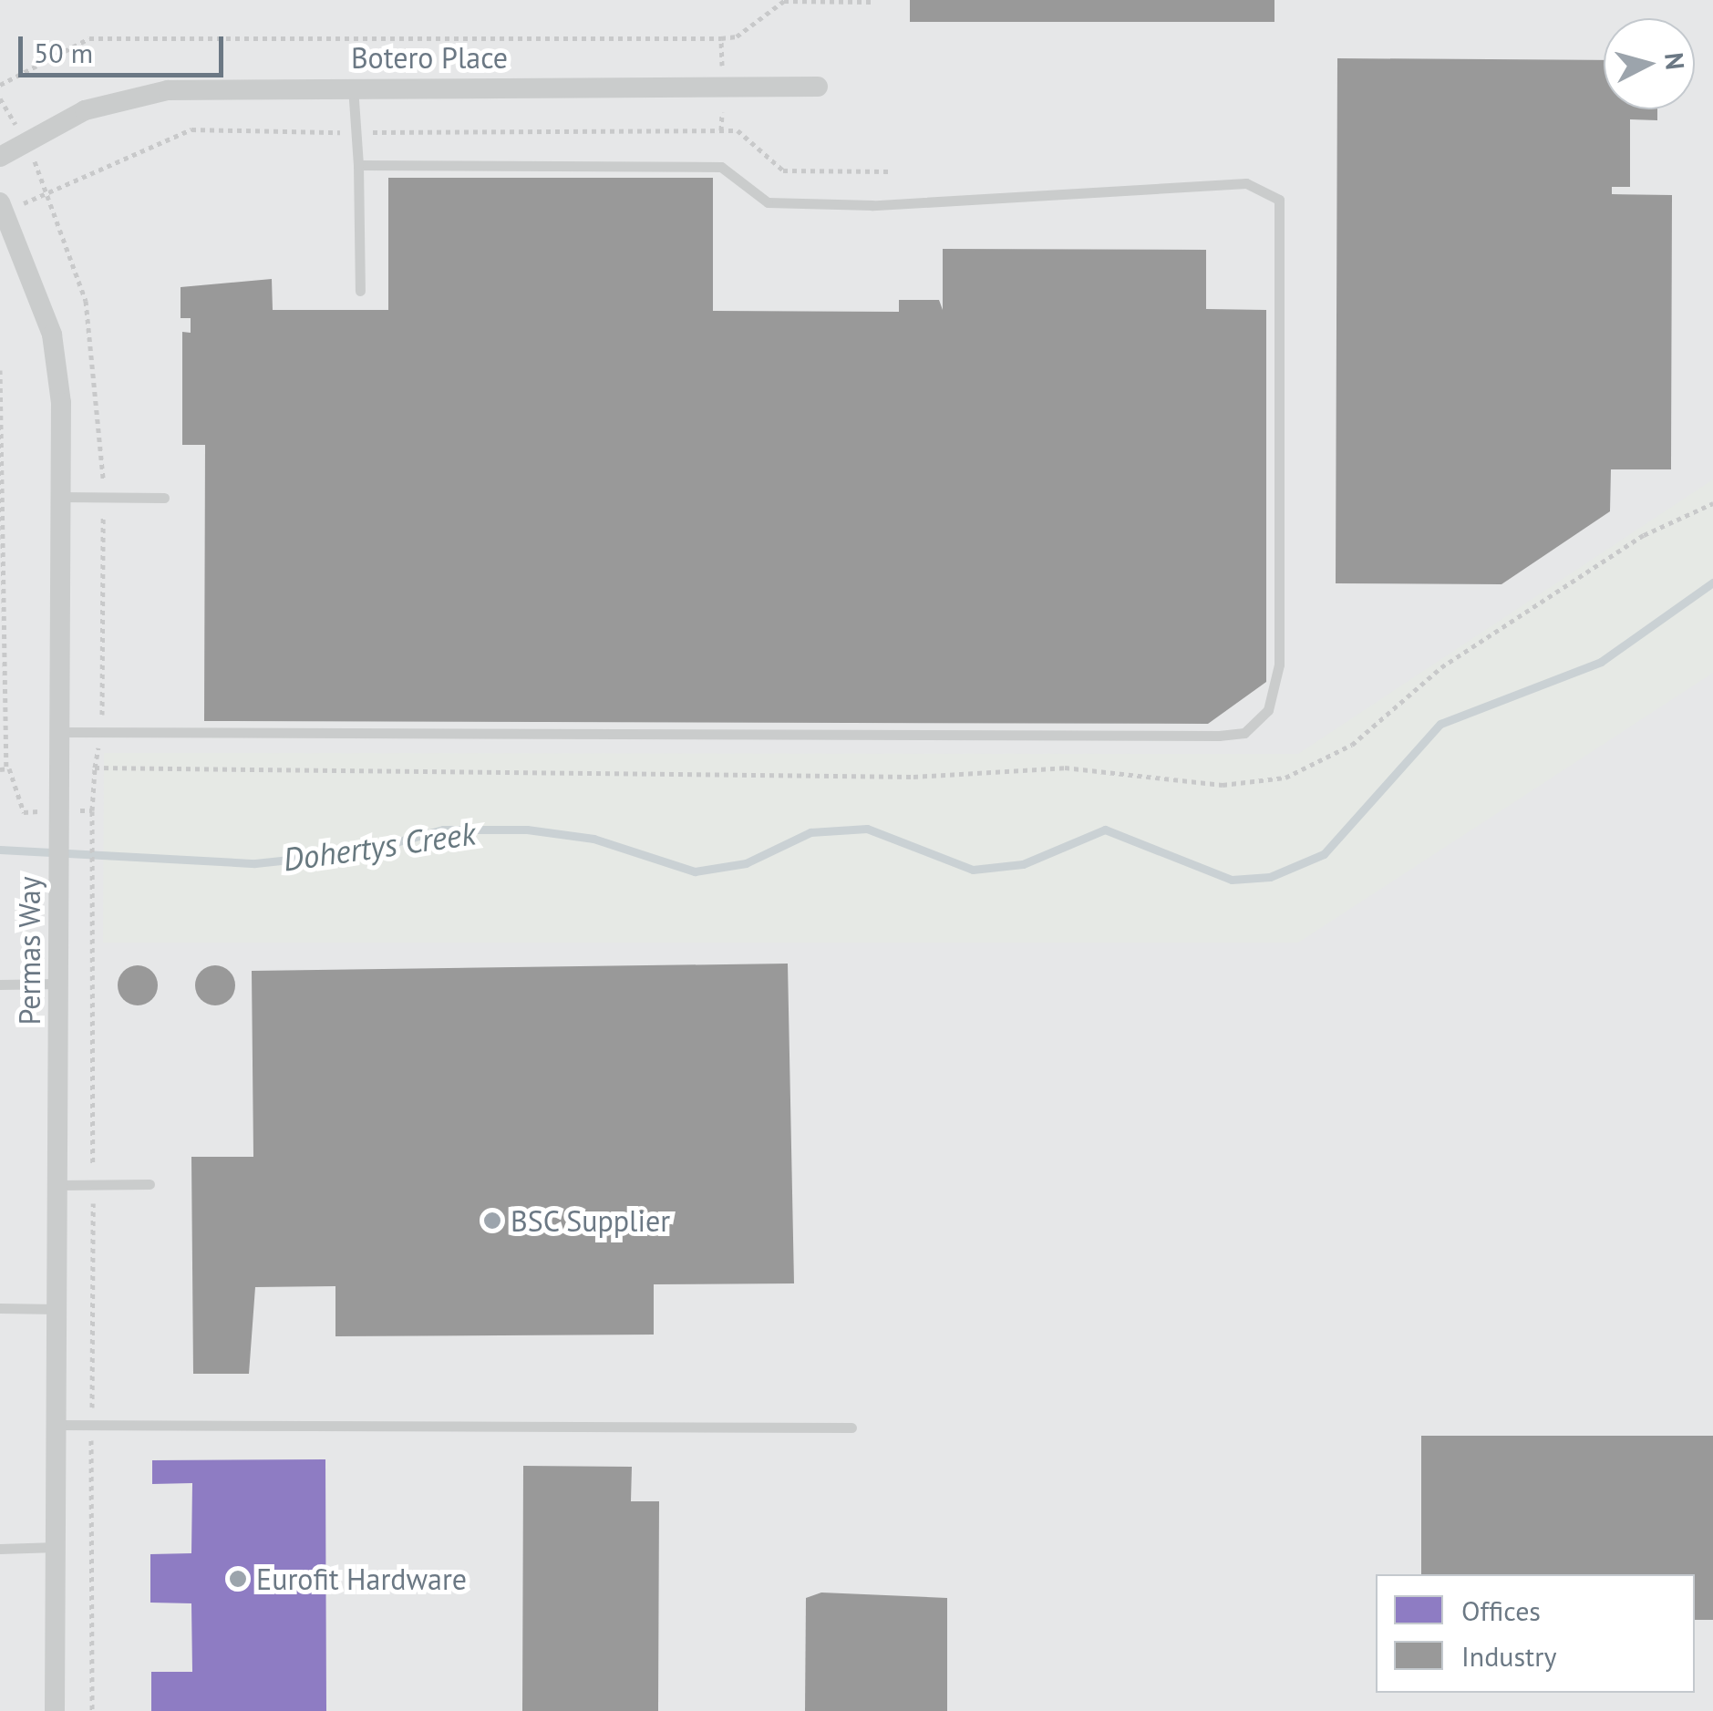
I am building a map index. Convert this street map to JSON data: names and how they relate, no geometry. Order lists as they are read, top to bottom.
{
  "streets": {
    "street": ["Botero Place", "Permas Way"]
  },
  "water": ["Dohertys Creek"],
  "places": ["BSC Supplier", "Eurofit Hardware"],
  "legend": ["Offices", "Industry"],
  "scale_bar": "50 m",
  "north": "right"
}
